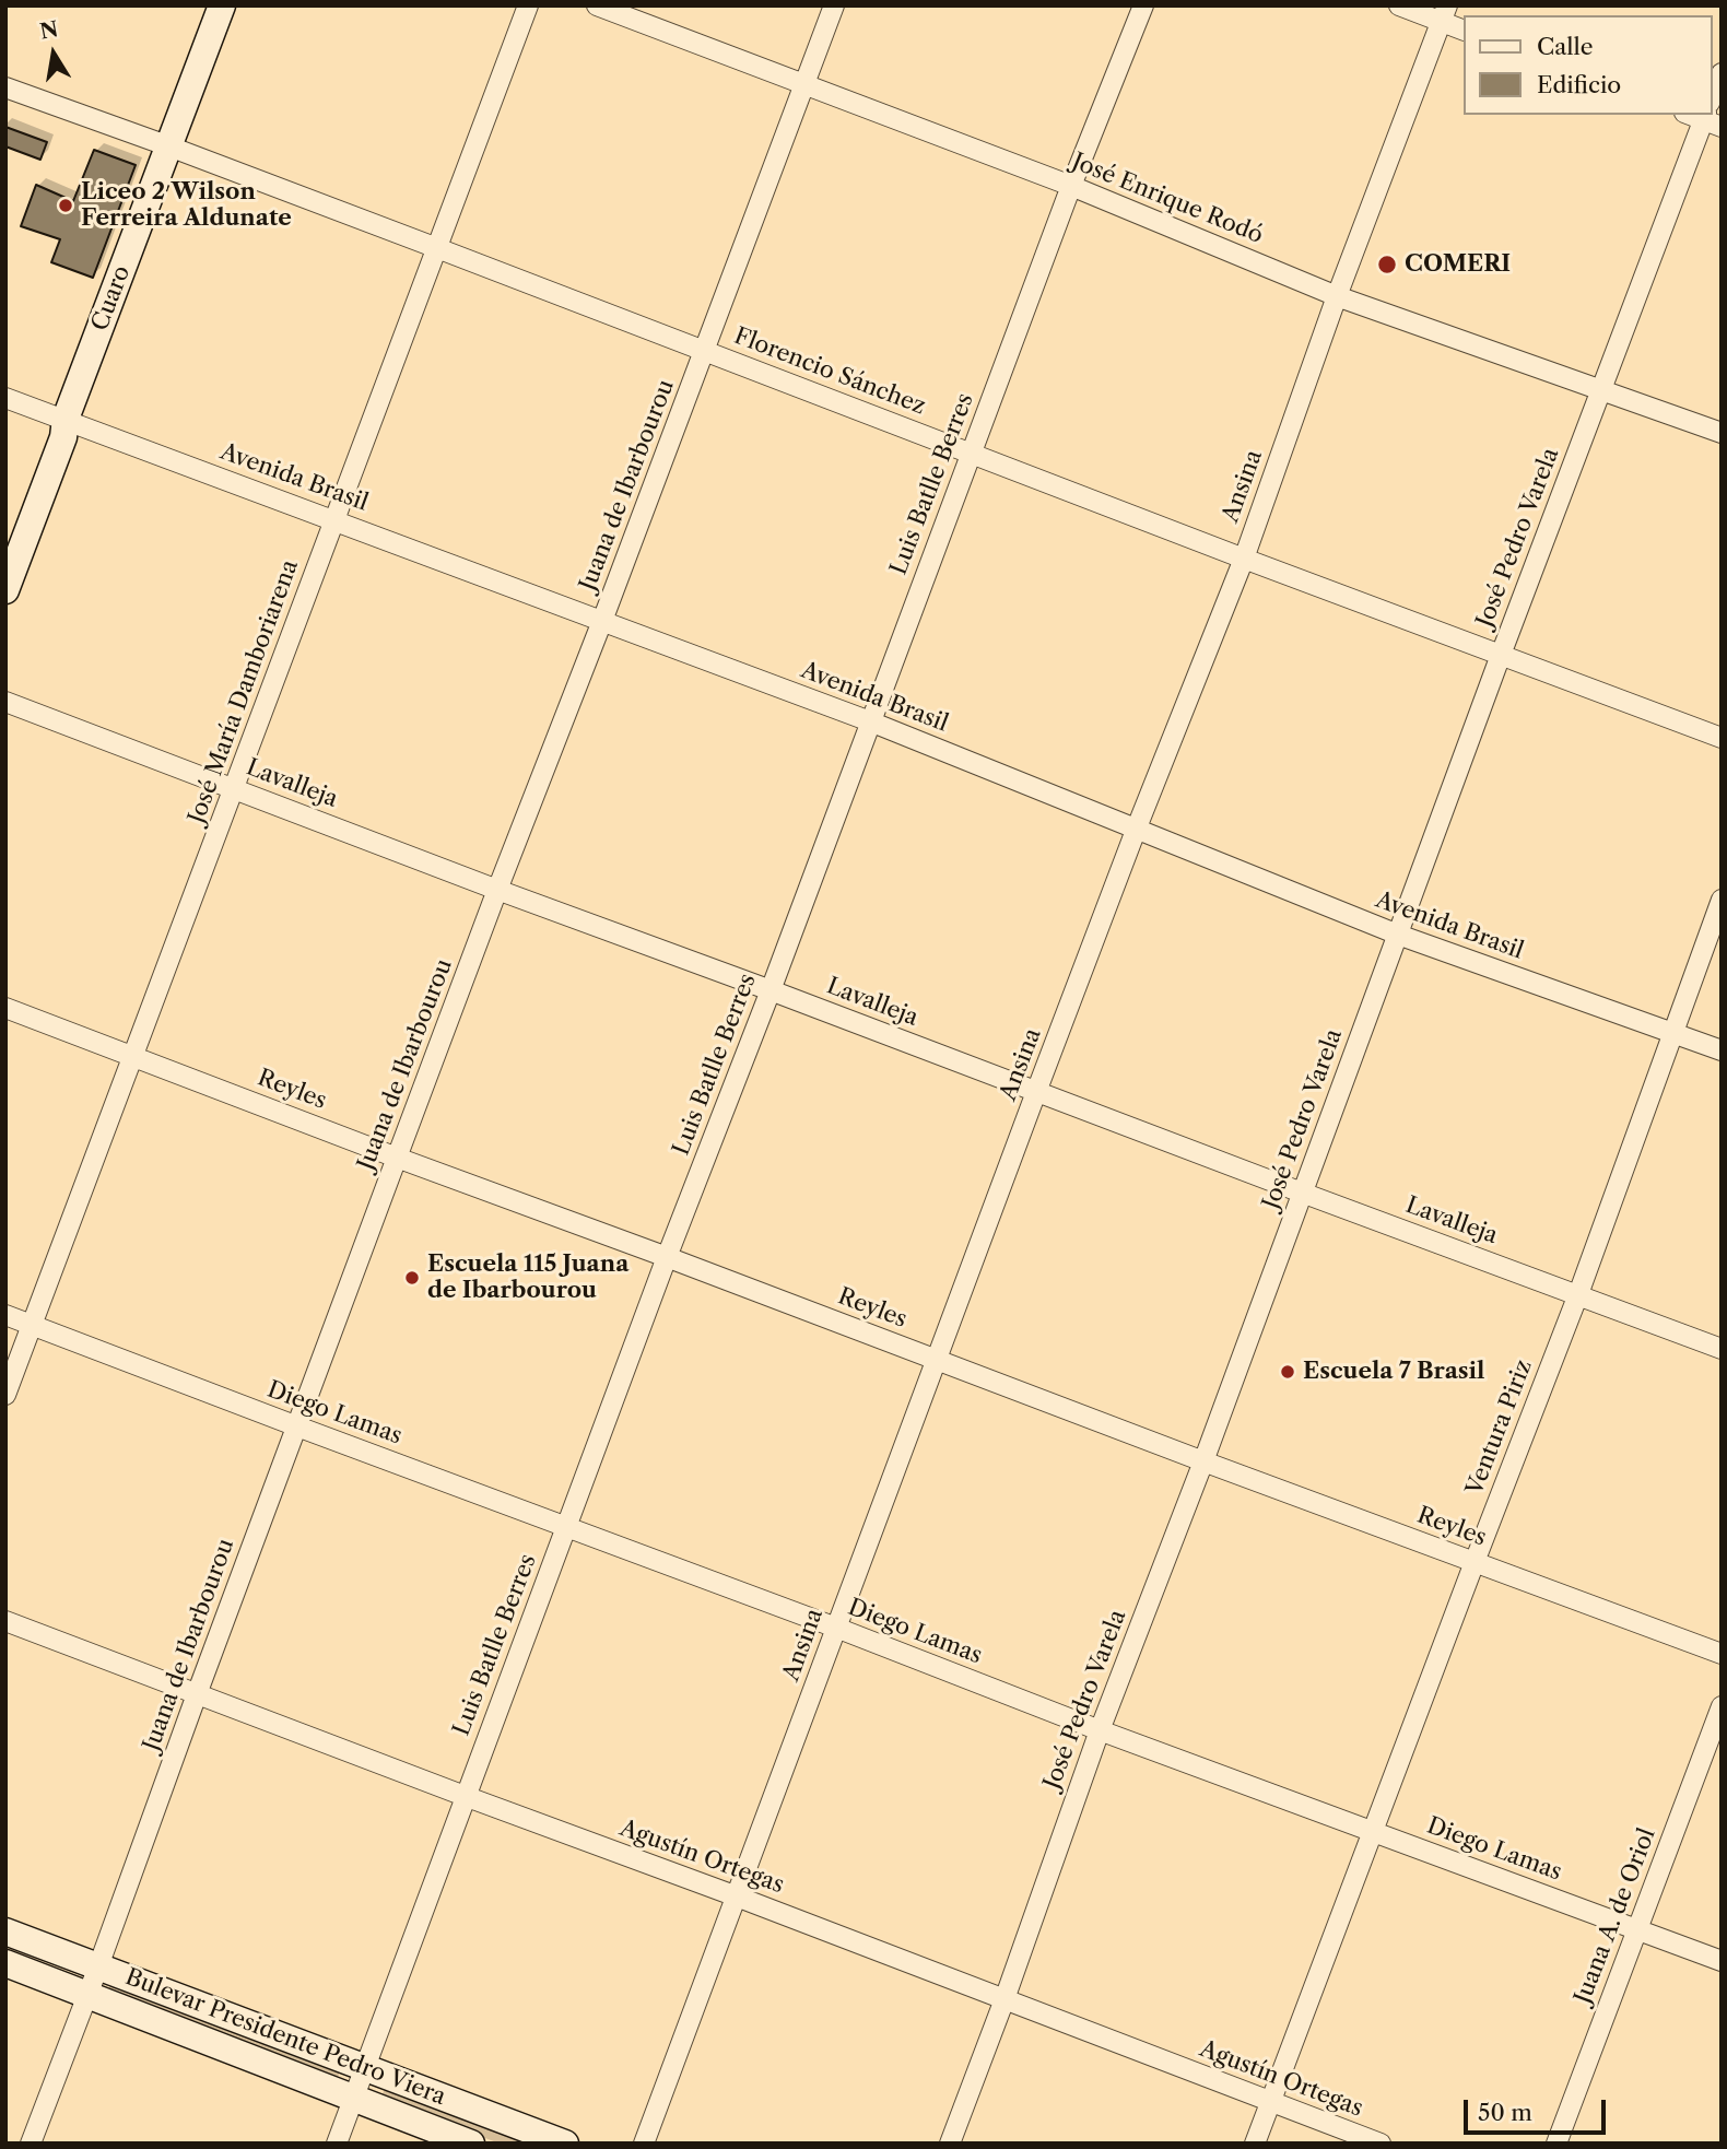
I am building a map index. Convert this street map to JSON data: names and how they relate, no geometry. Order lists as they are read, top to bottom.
{
  "streets": {
    "street": [
      "José Enrique Rodó",
      "Cuaro",
      "Florencio Sánchez",
      "Avenida Brasil",
      "Luis Batlle Berres",
      "Juana de Ibarbourou",
      "Ansina",
      "José Pedro Varela",
      "José María Damboriarena",
      "Lavalleja",
      "Reyles",
      "Diego Lamas",
      "Ventura Piriz",
      "Agustín Ortegas",
      "Juana A. de Oriol",
      "Bulevar Presidente Pedro Viera"
    ]
  },
  "crossings": [
    ["José Enrique Rodó", "Luis Batlle Berres"],
    ["José Enrique Rodó", "Juana de Ibarbourou"],
    ["José Enrique Rodó", "Ansina"],
    ["José Enrique Rodó", "José Pedro Varela"],
    ["Cuaro", "Florencio Sánchez"],
    ["Cuaro", "Avenida Brasil"],
    ["Florencio Sánchez", "Luis Batlle Berres"],
    ["Florencio Sánchez", "Juana de Ibarbourou"],
    ["Florencio Sánchez", "Ansina"],
    ["Florencio Sánchez", "José Pedro Varela"],
    ["Florencio Sánchez", "José María Damboriarena"],
    ["Avenida Brasil", "Luis Batlle Berres"],
    ["Avenida Brasil", "Juana de Ibarbourou"],
    ["Avenida Brasil", "Ansina"],
    ["Avenida Brasil", "José Pedro Varela"],
    ["Avenida Brasil", "José María Damboriarena"],
    ["Avenida Brasil", "Ventura Piriz"],
    ["Luis Batlle Berres", "Lavalleja"],
    ["Luis Batlle Berres", "Reyles"],
    ["Luis Batlle Berres", "Diego Lamas"],
    ["Luis Batlle Berres", "Agustín Ortegas"],
    ["Luis Batlle Berres", "Bulevar Presidente Pedro Viera"],
    ["Juana de Ibarbourou", "Lavalleja"],
    ["Juana de Ibarbourou", "Reyles"],
    ["Juana de Ibarbourou", "Diego Lamas"],
    ["Juana de Ibarbourou", "Agustín Ortegas"],
    ["Juana de Ibarbourou", "Bulevar Presidente Pedro Viera"],
    ["Ansina", "Lavalleja"],
    ["Ansina", "Reyles"],
    ["Ansina", "Diego Lamas"],
    ["Ansina", "Agustín Ortegas"],
    ["José Pedro Varela", "Lavalleja"],
    ["José Pedro Varela", "Reyles"],
    ["José Pedro Varela", "Diego Lamas"],
    ["José Pedro Varela", "Agustín Ortegas"],
    ["José María Damboriarena", "Lavalleja"],
    ["José María Damboriarena", "Reyles"],
    ["José María Damboriarena", "Diego Lamas"],
    ["Lavalleja", "Ventura Piriz"],
    ["Reyles", "Ventura Piriz"],
    ["Diego Lamas", "Ventura Piriz"],
    ["Diego Lamas", "Juana A. de Oriol"],
    ["Ventura Piriz", "Agustín Ortegas"]
  ],
  "places": [
    "Liceo 2 Wilson Ferreira Aldunate",
    "COMERI",
    "Escuela 115 Juana de Ibarbourou",
    "Escuela 7 Brasil"
  ],
  "legend": ["Calle", "Edificio"],
  "scale_bar": "50 m",
  "north": "top"
}
